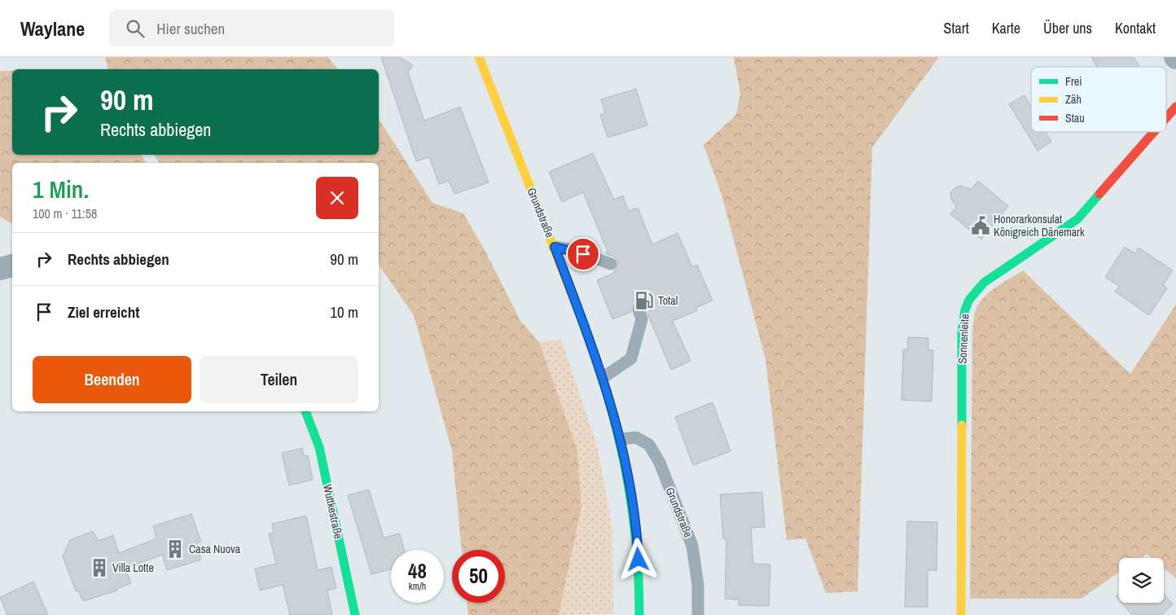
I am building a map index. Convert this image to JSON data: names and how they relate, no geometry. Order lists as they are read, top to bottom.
{
  "streets": {
    "street": ["Grundstraße", "Sonnenleite", "Wuttkestraße"]
  },
  "places": {
    "public building": ["Honorarkonsulat Königreich Dänemark"],
    "fuel station": ["Total"],
    "building": ["Casa Nuova", "Villa Lotte"]
  },
  "legend": ["Frei", "Zäh", "Stau"],
  "page": {
    "header": "Waylane",
    "search": "Hier suchen",
    "nav": [
      "Start",
      "Karte",
      "Über uns",
      "Kontakt"
    ],
    "turn": ["90 m", "Rechts abbiegen"],
    "heading": ["1 Min.", "100 m · 11:58"],
    "list": [
      {
        "name": "Rechts abbiegen",
        "value": "90 m"
      },
      {
        "name": "Ziel erreicht",
        "value": "10 m"
      }
    ],
    "buttons": ["Beenden", "Teilen"],
    "speed": "48 km/h",
    "limit": "50"
  }
}
